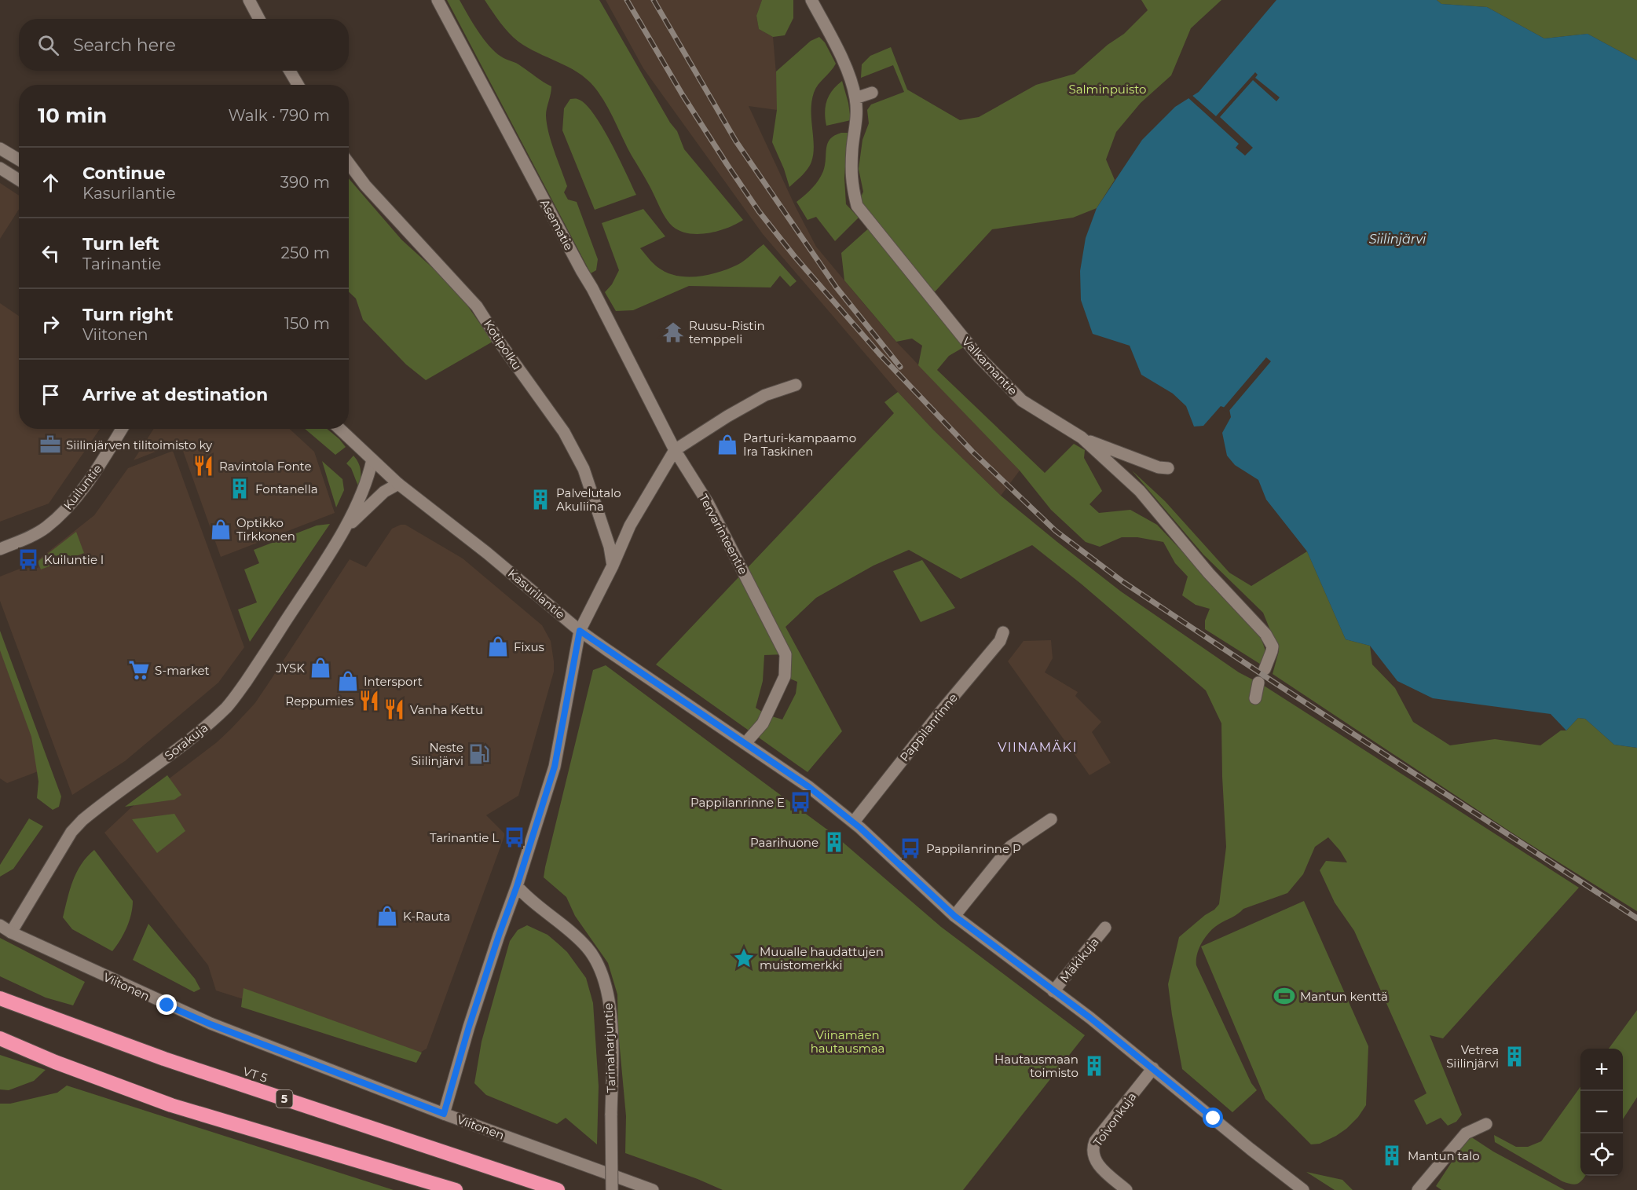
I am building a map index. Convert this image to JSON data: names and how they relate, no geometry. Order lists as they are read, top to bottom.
{
  "streets": {
    "highway": ["VT 5", "5"],
    "street": [
      "Asematie",
      "Kotipolku",
      "Valkamantie",
      "Kuiluntie",
      "Tervarinteentie",
      "Kasurilantie",
      "Pappilanrinne",
      "Sorakuja",
      "Mäkikuja",
      "Viitonen",
      "Tarinaharjuntie",
      "Toivonkuja"
    ]
  },
  "crossings": [
    ["Asematie", "Tervarinteentie"],
    ["Tervarinteentie", "Kasurilantie"],
    ["Kasurilantie", "Pappilanrinne"],
    ["Kasurilantie", "Sorakuja"],
    ["Kasurilantie", "Mäkikuja"],
    ["Kasurilantie", "Toivonkuja"],
    ["Sorakuja", "Viitonen"]
  ],
  "districts": ["VIINAMÄKI"],
  "water": ["Siilinjärvi"],
  "parks": ["Salminpuisto", "Viinamäen hautausmaa"],
  "places": {
    "temple": ["Ruusu-Ristin temppeli"],
    "office": ["Siilinjärven tilitoimisto ky"],
    "shop": [
      "Parturi-kampaamo Ira Taskinen",
      "Optikko Tirkkonen",
      "Fixus",
      "JYSK",
      "Intersport",
      "K-Rauta"
    ],
    "restaurant": ["Ravintola Fonte", "Reppumies", "Vanha Kettu"],
    "building": [
      "Fontanella",
      "Palvelutalo Akuliina",
      "Paarihuone",
      "Vetrea Siilinjärvi",
      "Hautausmaan toimisto",
      "Mantun talo"
    ],
    "bus stop": [
      "Kuiluntie I",
      "Pappilanrinne E",
      "Tarinantie L",
      "Pappilanrinne P"
    ],
    "supermarket": ["S-market"],
    "fuel station": ["Neste Siilinjärvi"],
    "place": ["Muualle haudattujen muistomerkki"],
    "sports": ["Mantun kenttä"]
  },
  "page": {
    "search": "Search here",
    "heading": ["10 min", "Walk · 790 m"],
    "list": [
      ["Continue", "Kasurilantie", "390 m"],
      ["Turn left", "Tarinantie", "250 m"],
      ["Turn right", "Viitonen", "150 m"],
      "Arrive at destination"
    ],
    "map_buttons": ["+", "−"]
  }
}
